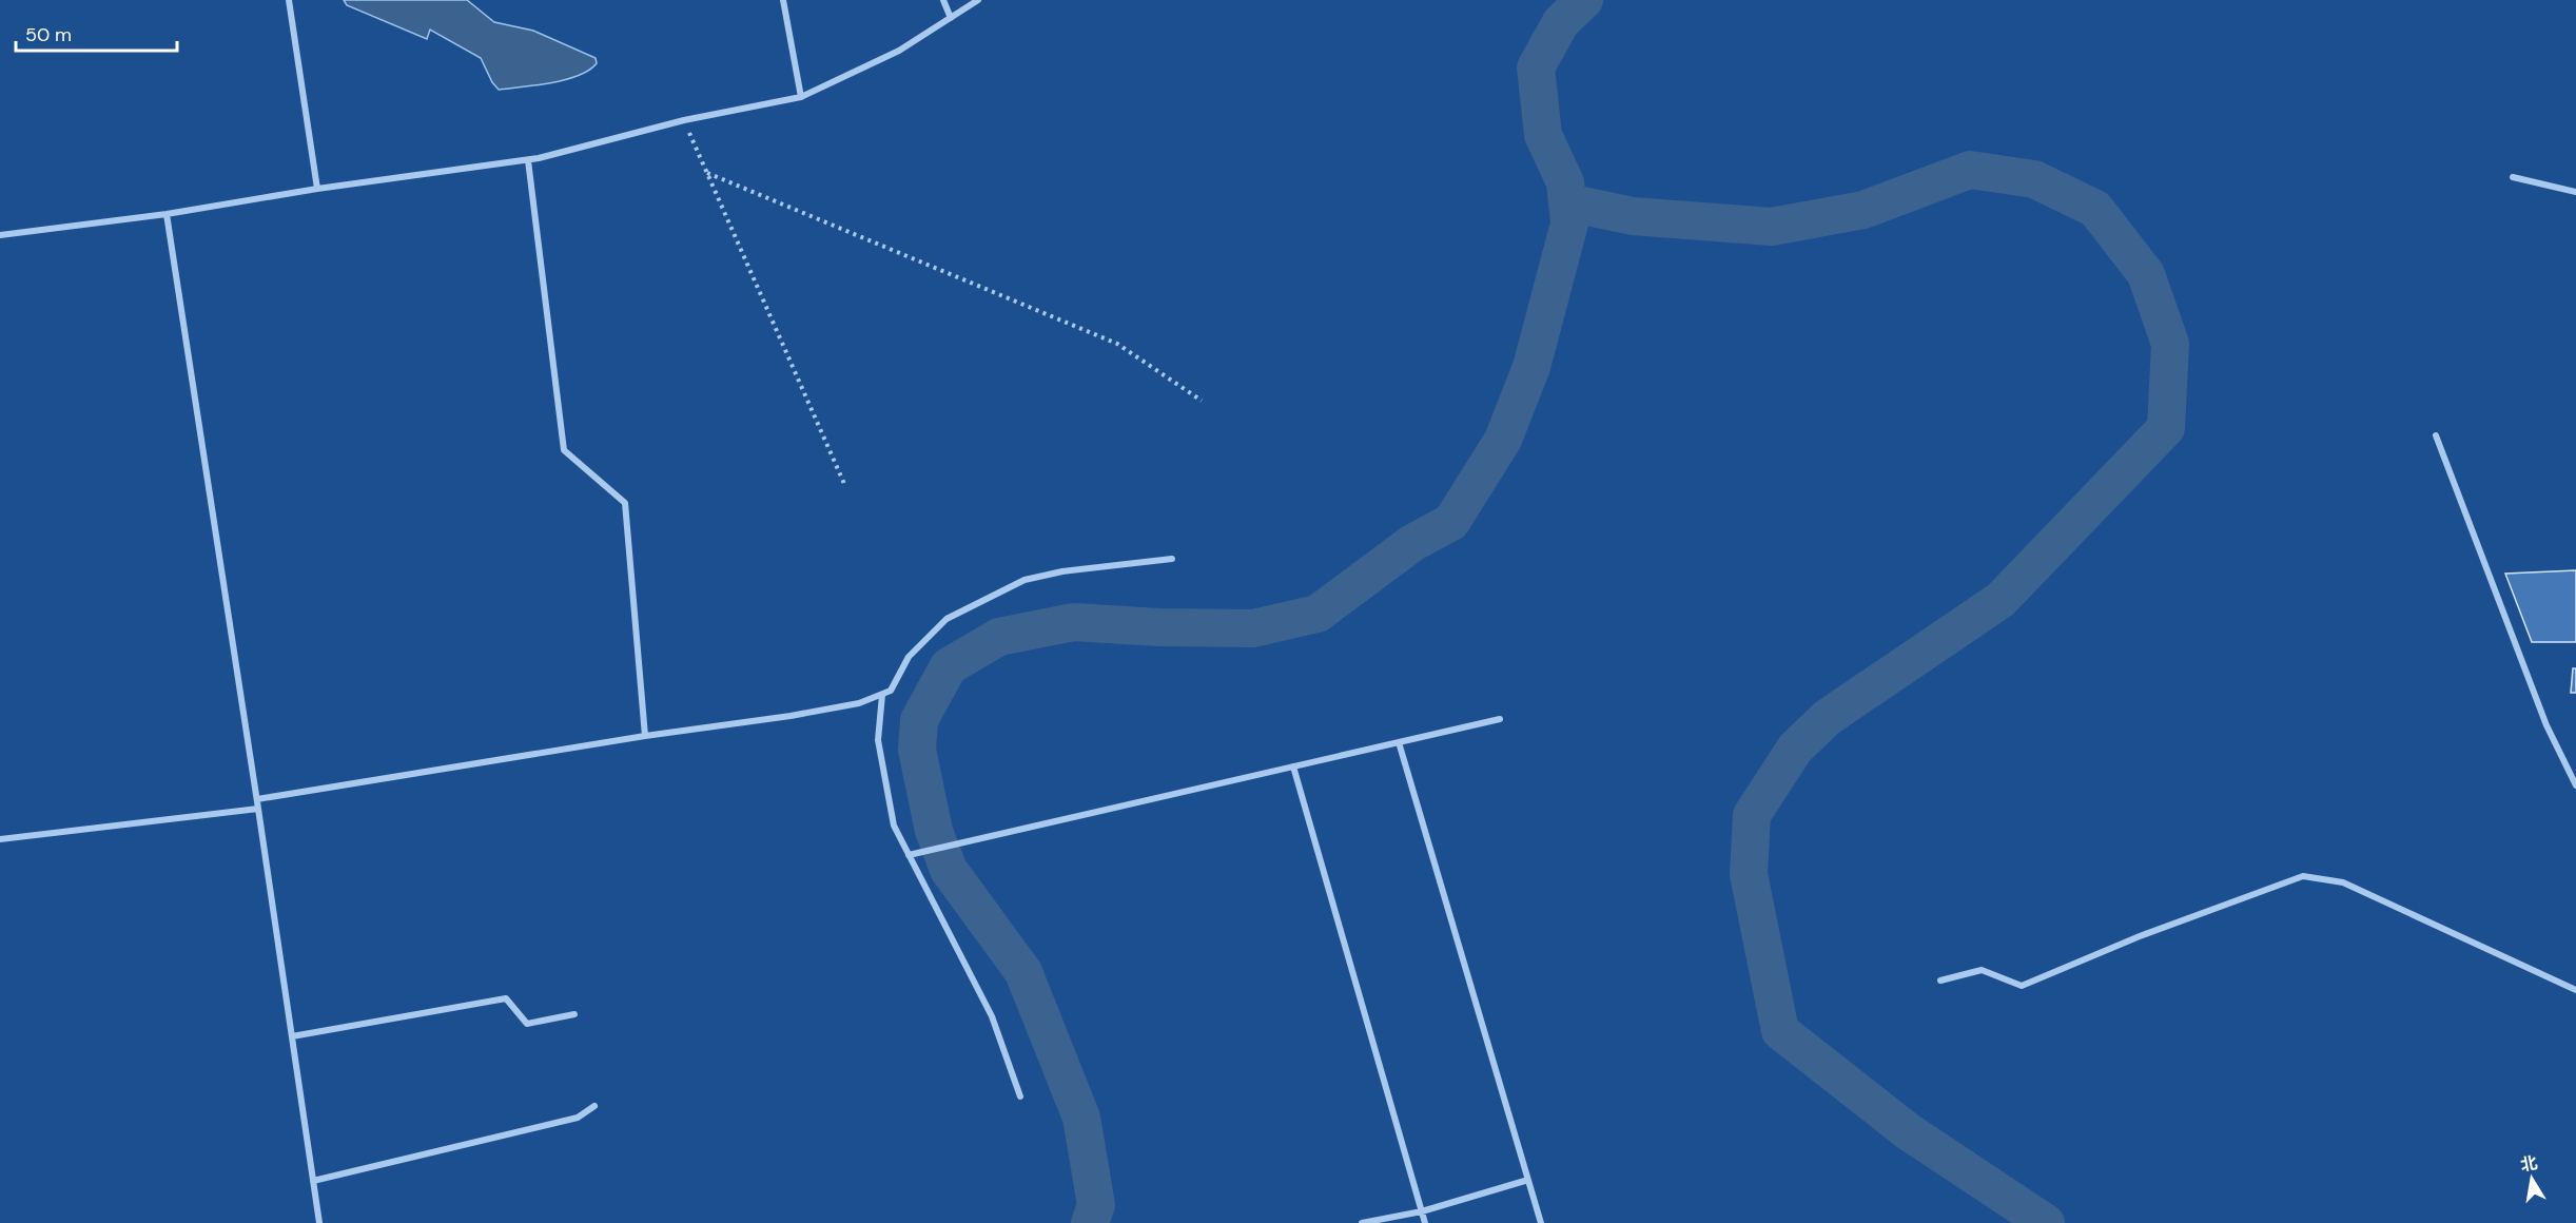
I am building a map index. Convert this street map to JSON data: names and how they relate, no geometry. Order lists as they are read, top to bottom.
{
  "scale_bar": "50 m",
  "north": "top"
}
